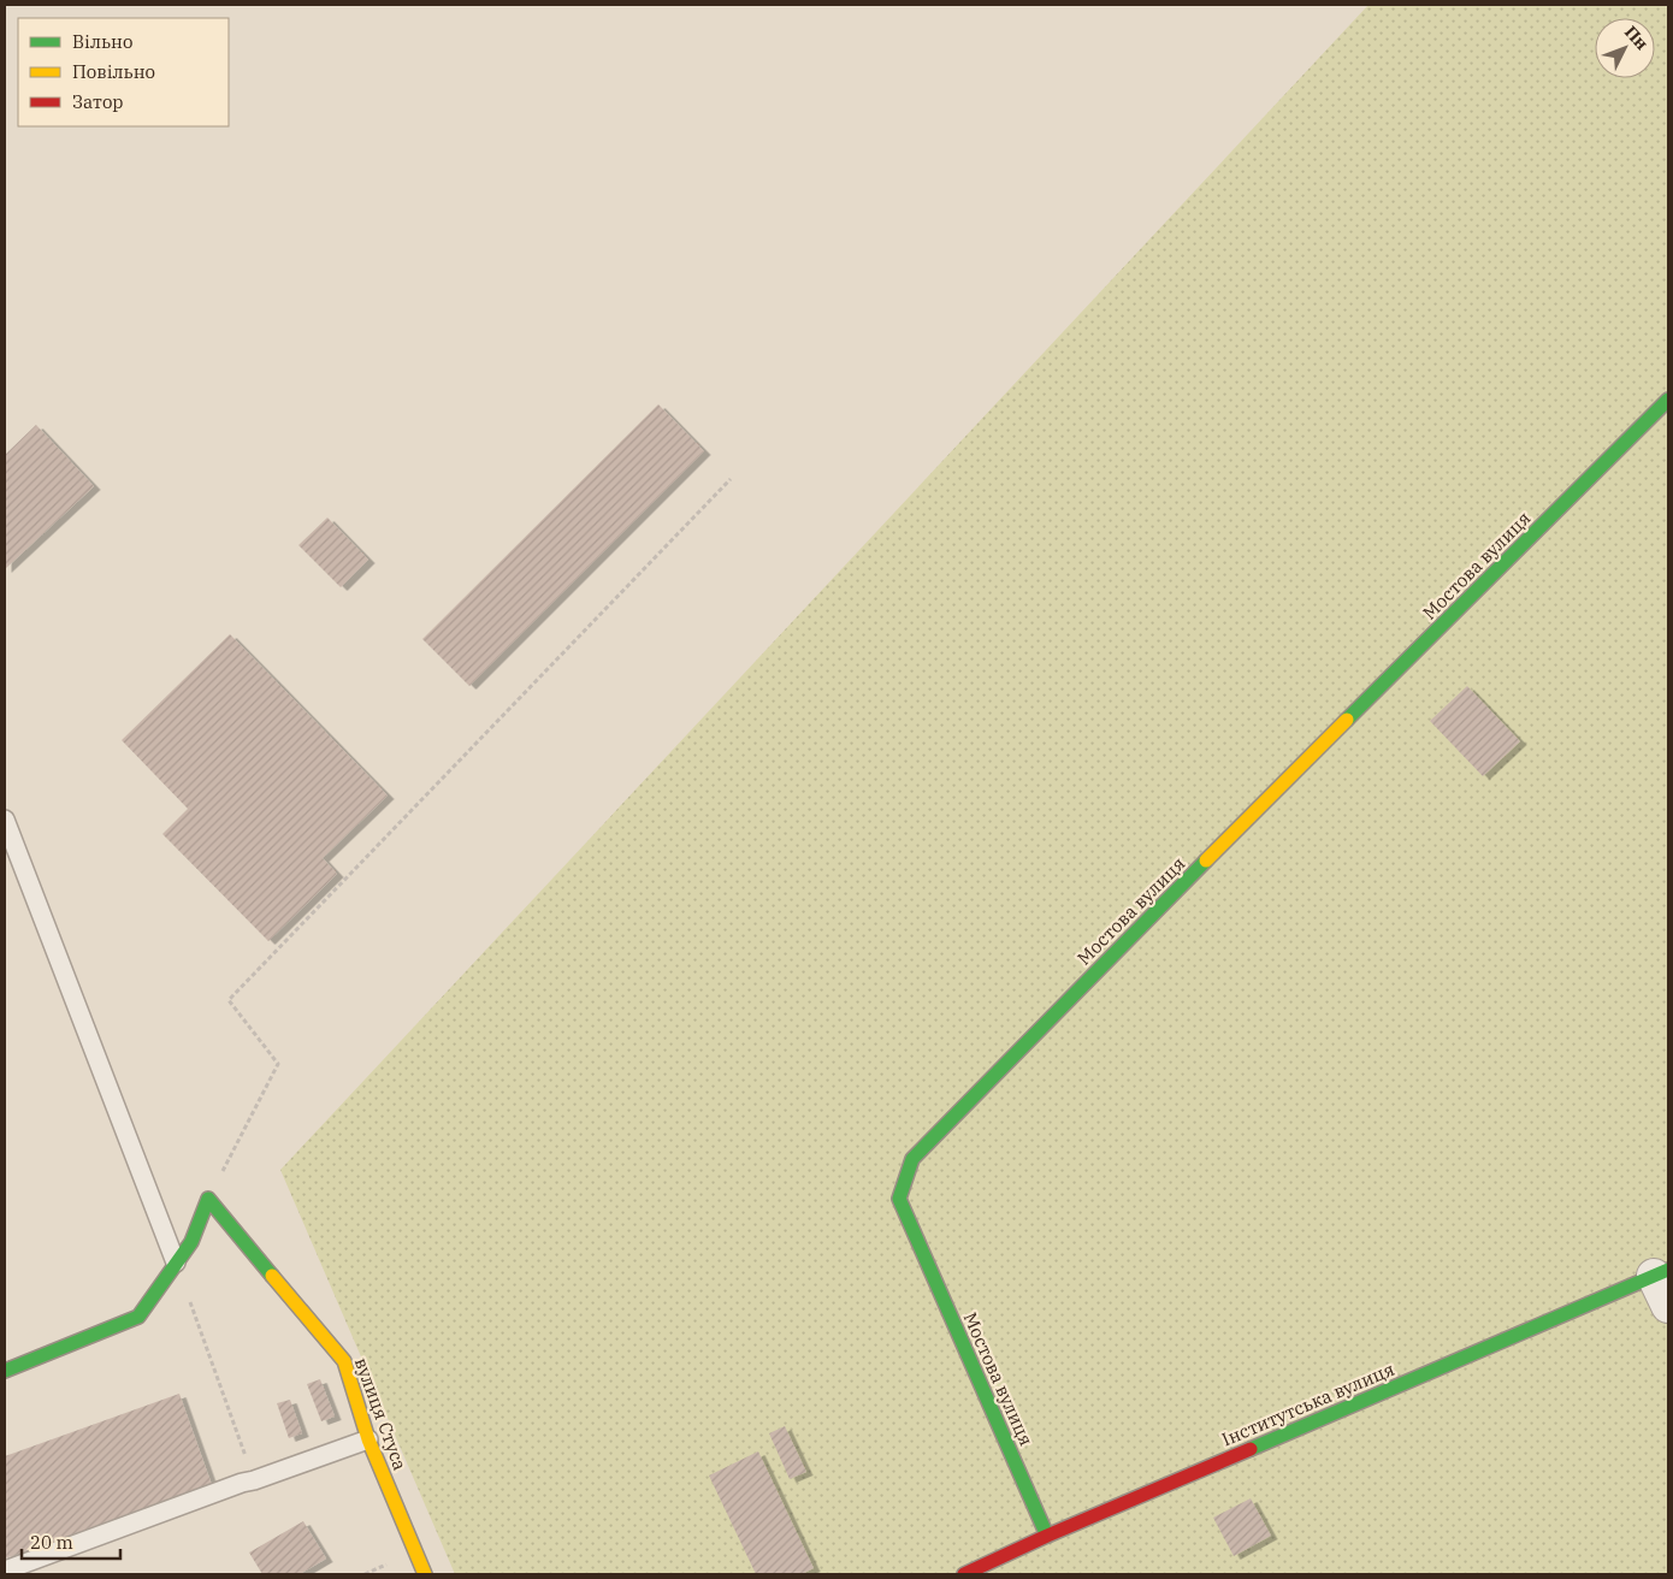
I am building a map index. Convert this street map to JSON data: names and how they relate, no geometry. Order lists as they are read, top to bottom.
{
  "streets": {
    "street": ["Мостова вулиця", "Інститутська вулиця", "вулиця Стуса"]
  },
  "crossings": [
    ["Мостова вулиця", "Інститутська вулиця"]
  ],
  "legend": ["Вільно", "Повільно", "Затор"],
  "scale_bar": "20 m",
  "north": "top right"
}
